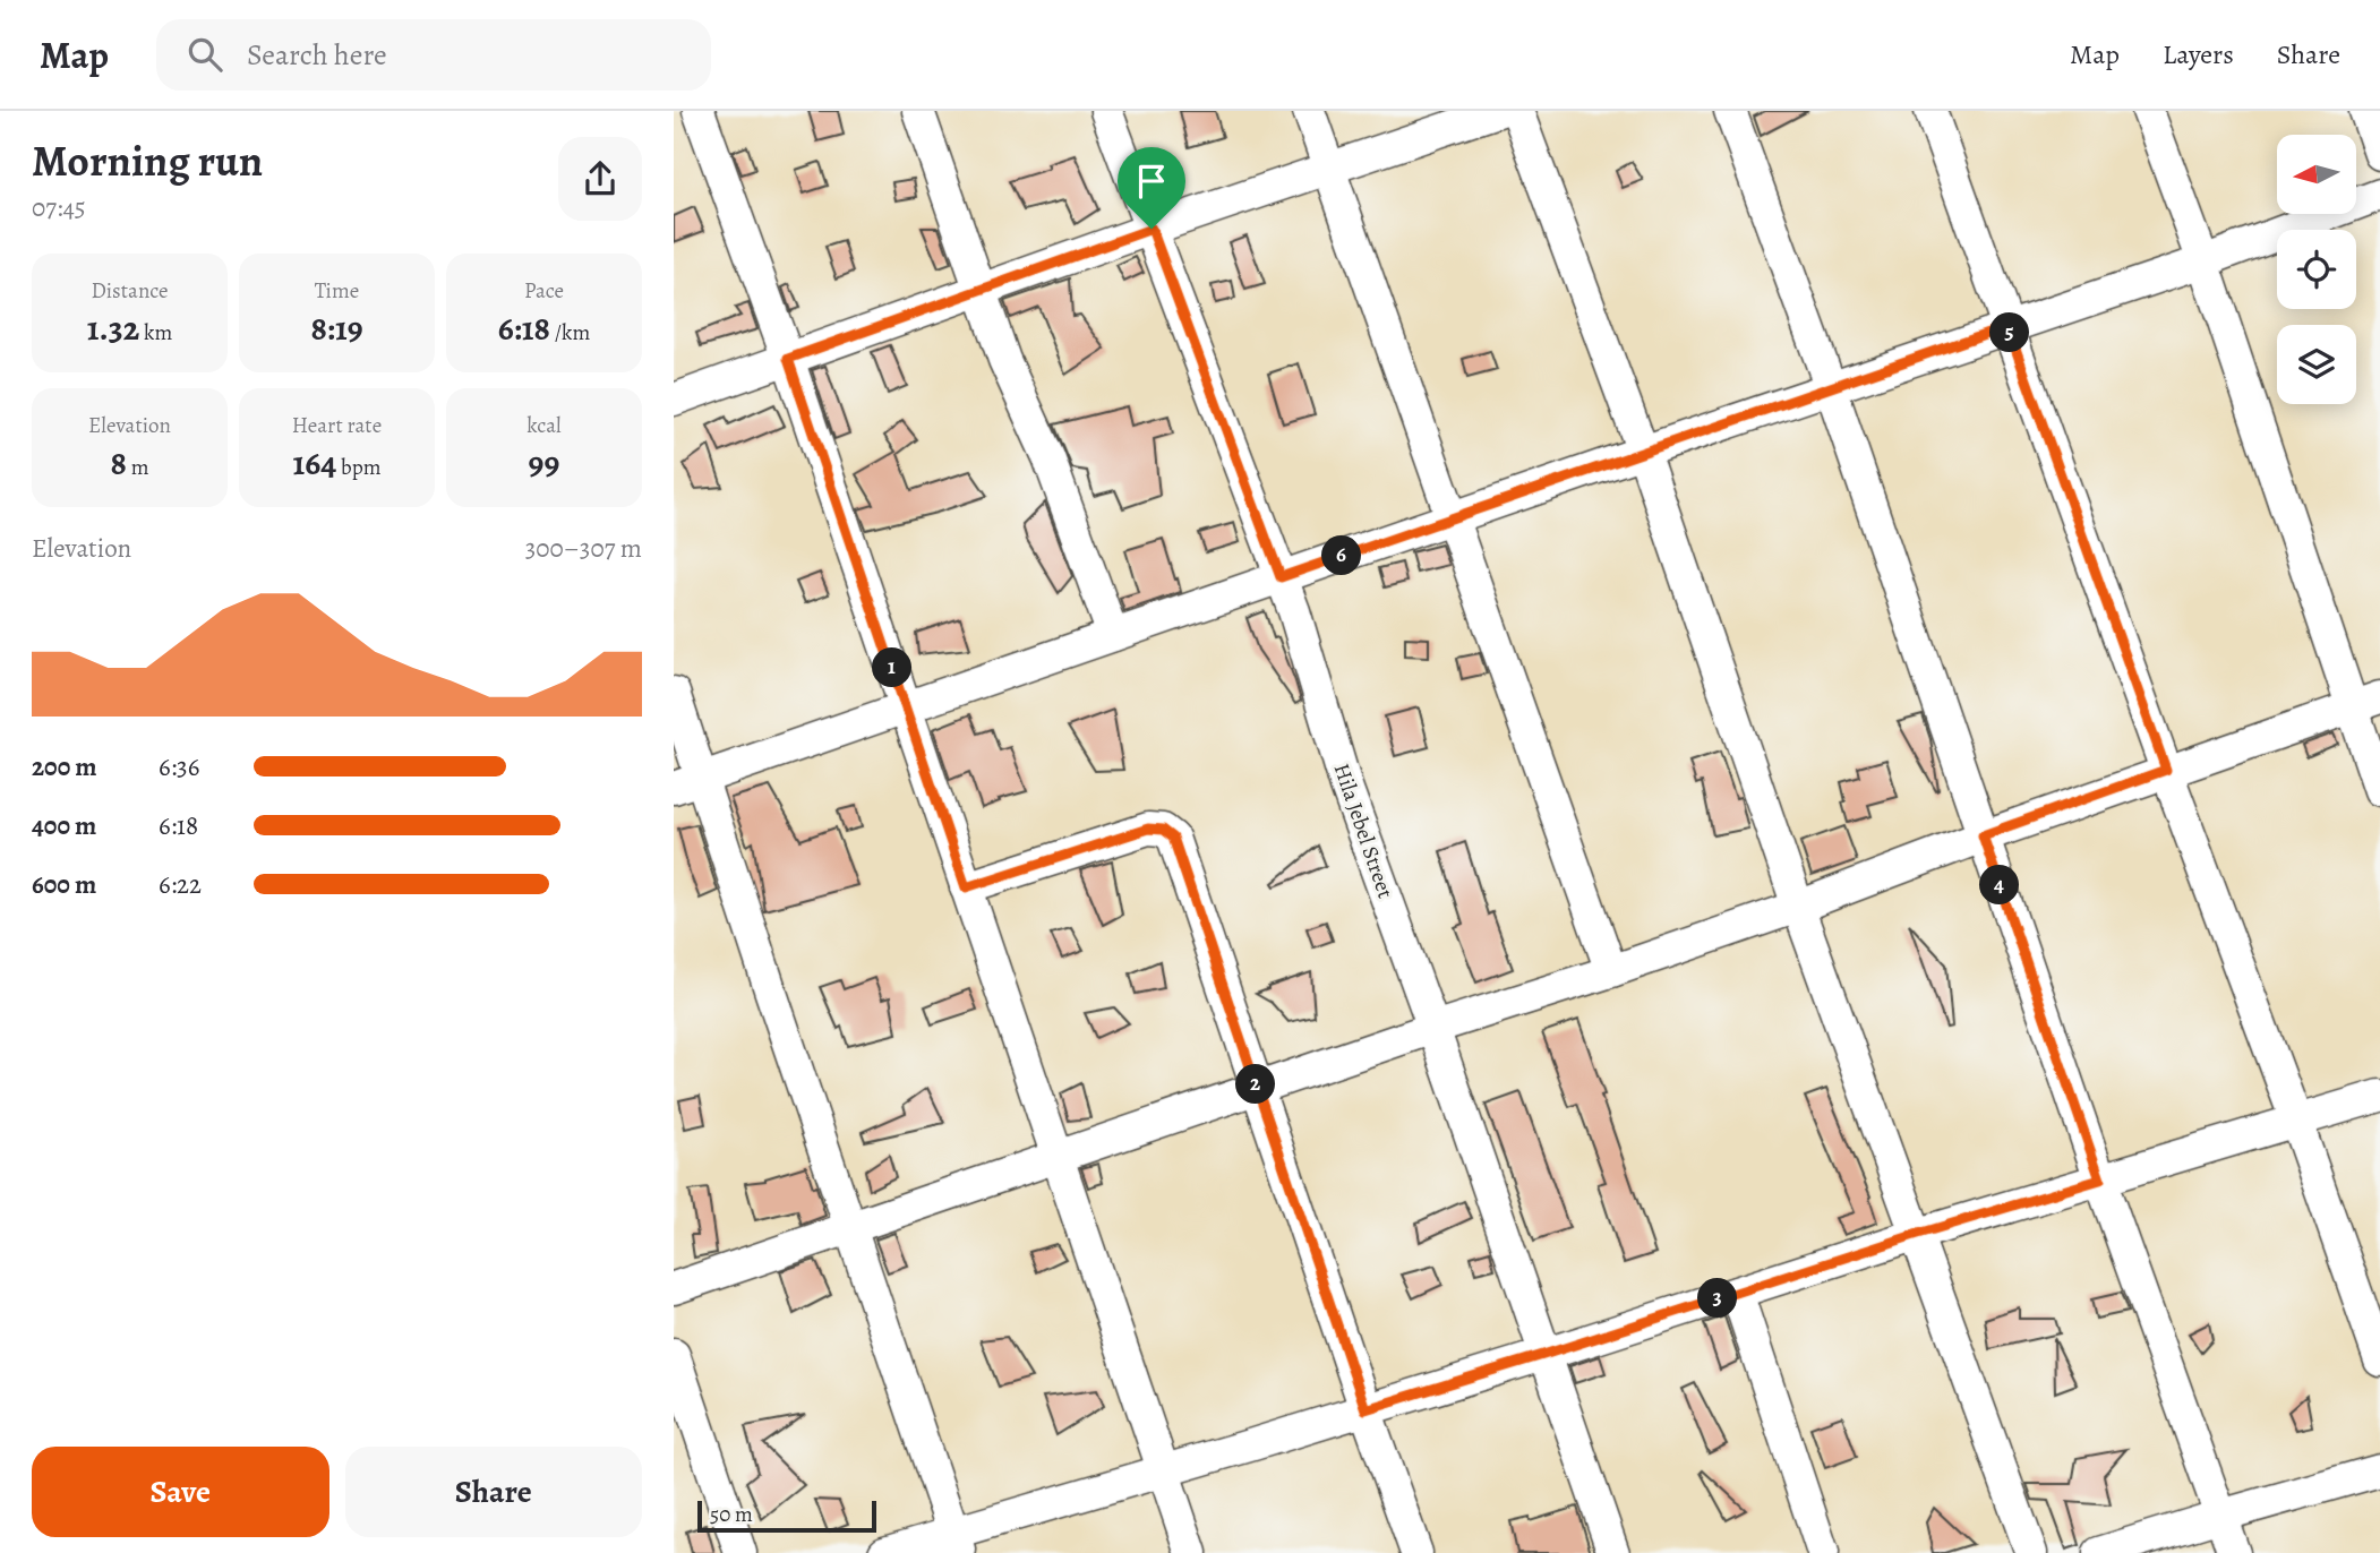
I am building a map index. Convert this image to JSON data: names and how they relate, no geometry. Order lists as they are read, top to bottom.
{
  "streets": {
    "street": ["Hila Jebel Street"]
  },
  "scale_bar": "50 m",
  "north": "left",
  "page": {
    "header": "Map",
    "search": "Search here",
    "nav": ["Map", "Layers", "Share"],
    "heading": ["Morning run", "07:45"],
    "stats": [
      ["Distance", "1.32 km"],
      ["Time", "8:19"],
      ["Pace", "6:18 /km"],
      ["Elevation", "8 m"],
      ["Heart rate", "164 bpm"],
      ["kcal", "99"]
    ],
    "pins": [
      "5",
      "6",
      "1",
      "4",
      "2",
      "3"
    ],
    "chart": ["Elevation", "300–307 m"],
    "list": [
      {
        "name": "200 m",
        "note": "6:36"
      },
      {
        "name": "400 m",
        "note": "6:18"
      },
      {
        "name": "600 m",
        "note": "6:22"
      }
    ],
    "buttons": ["Save", "Share"],
    "scale": "50 m"
  }
}
